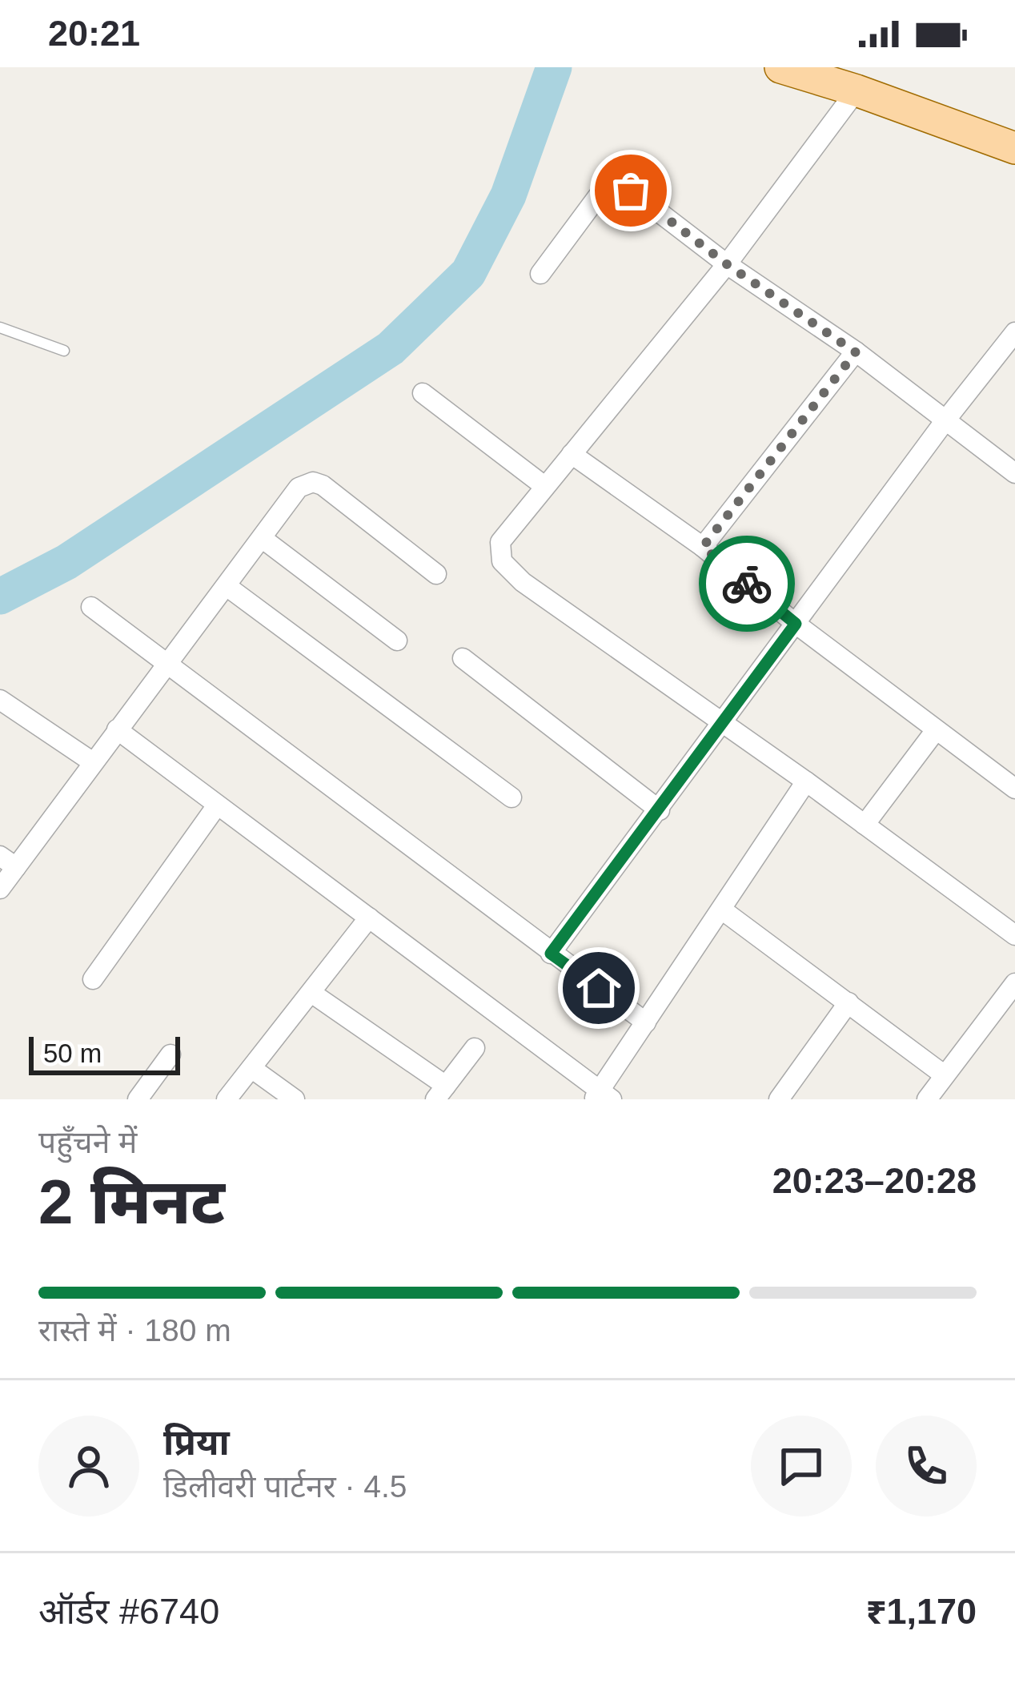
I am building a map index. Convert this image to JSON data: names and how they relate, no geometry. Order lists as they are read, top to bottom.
{
  "scale_bar": "50 m",
  "page": {
    "status": "20:21",
    "scale": "50 m",
    "heading": ["2 मिनट", "पहुँचने में", "20:23–20:28"],
    "panel": [
      "प्रिया",
      "डिलीवरी पार्टनर · 4.5",
      "ऑर्डर #6740",
      "₹1,170"
    ],
    "bar": "रास्ते में · 180 m"
  }
}
